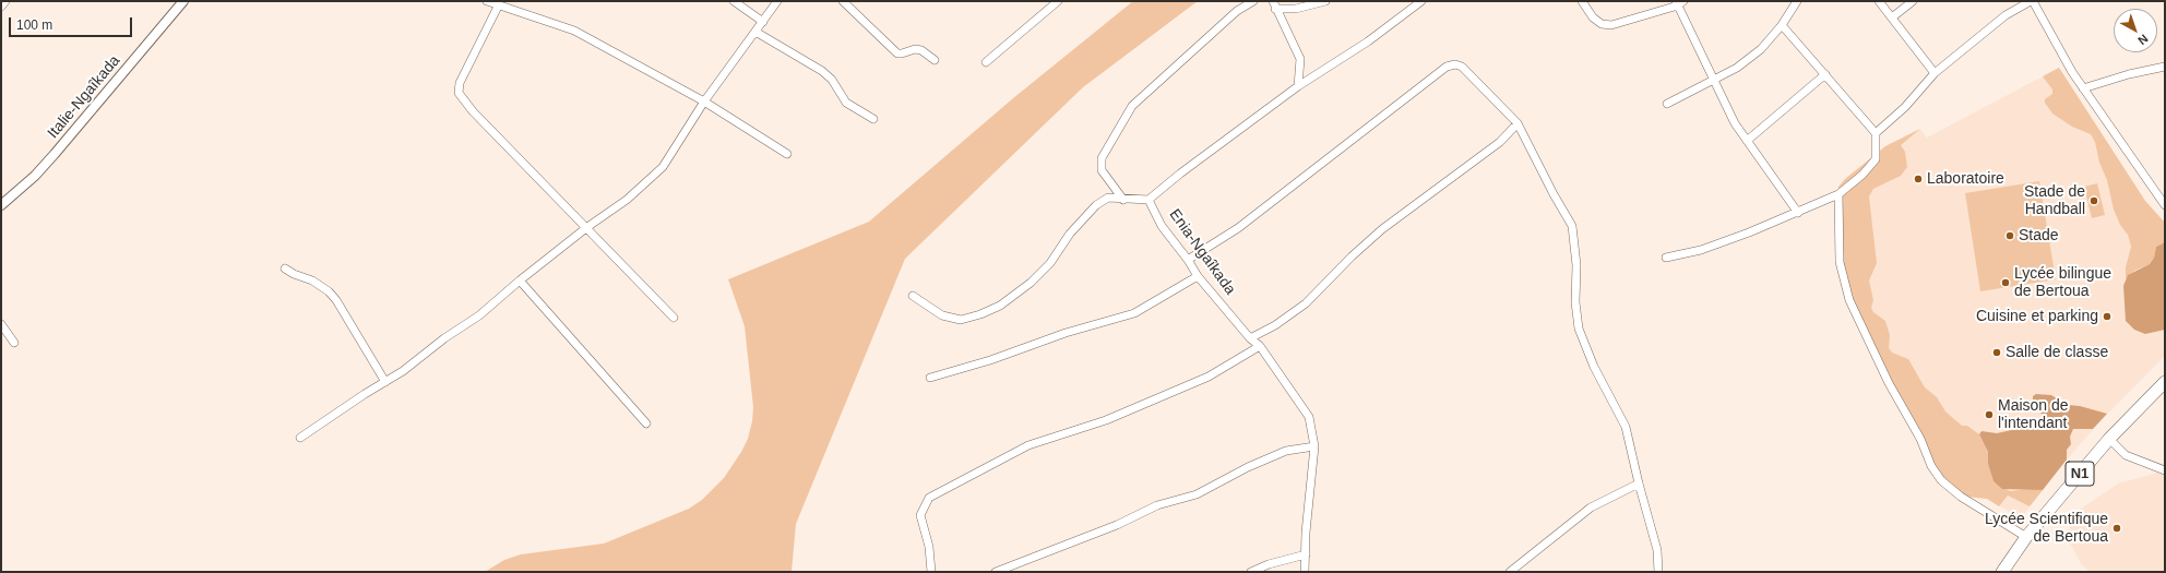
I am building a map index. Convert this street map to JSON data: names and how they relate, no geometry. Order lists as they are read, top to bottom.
{
  "streets": {
    "highway": ["N1"],
    "street": ["Italie-Ngaîkada", "Enia-Ngaîkada"]
  },
  "places": [
    "Laboratoire",
    "Stade de Handball",
    "Stade",
    "Lycée bilingue de Bertoua",
    "Cuisine et parking",
    "Salle de classe",
    "Maison de l'intendant",
    "Lycée Scientifique de Bertoua"
  ],
  "scale_bar": "100 m",
  "north": "bottom right"
}
